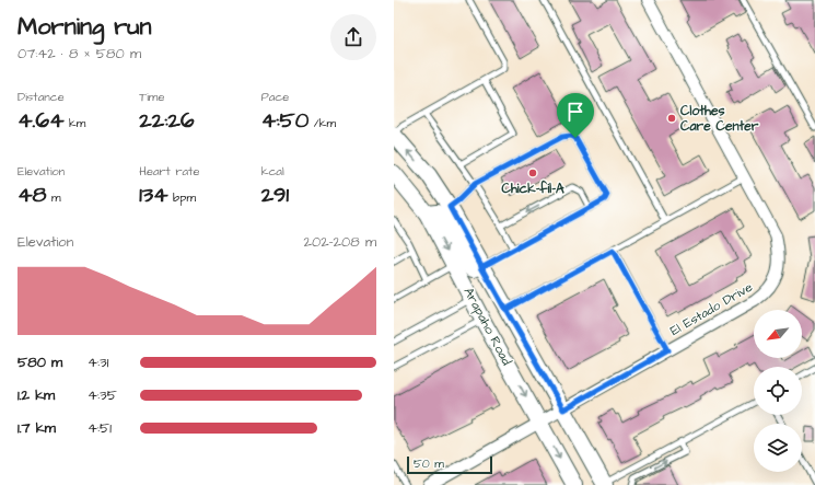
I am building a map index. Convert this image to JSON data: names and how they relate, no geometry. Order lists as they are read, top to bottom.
{
  "streets": {
    "main road": ["Arapaho Road"],
    "street": ["El Estado Drive"]
  },
  "crossings": [
    ["El Estado Drive", "Arapaho Road"]
  ],
  "places": ["Clothes Care Center", "Chick-fil-A"],
  "scale_bar": "50 m",
  "north": "bottom left",
  "page": {
    "heading": ["Morning run", "07:42 · 8 × 580 m"],
    "stats": [
      ["Distance", "4.64 km"],
      ["Time", "22:26"],
      ["Pace", "4:50 /km"],
      ["Elevation", "48 m"],
      ["Heart rate", "134 bpm"],
      ["kcal", "291"]
    ],
    "chart": ["Elevation", "202–208 m"],
    "list": [
      {
        "name": "580 m",
        "note": "4:31"
      },
      {
        "name": "1.2 km",
        "note": "4:35"
      },
      {
        "name": "1.7 km",
        "note": "4:51"
      }
    ],
    "scale": "50 m"
  }
}
